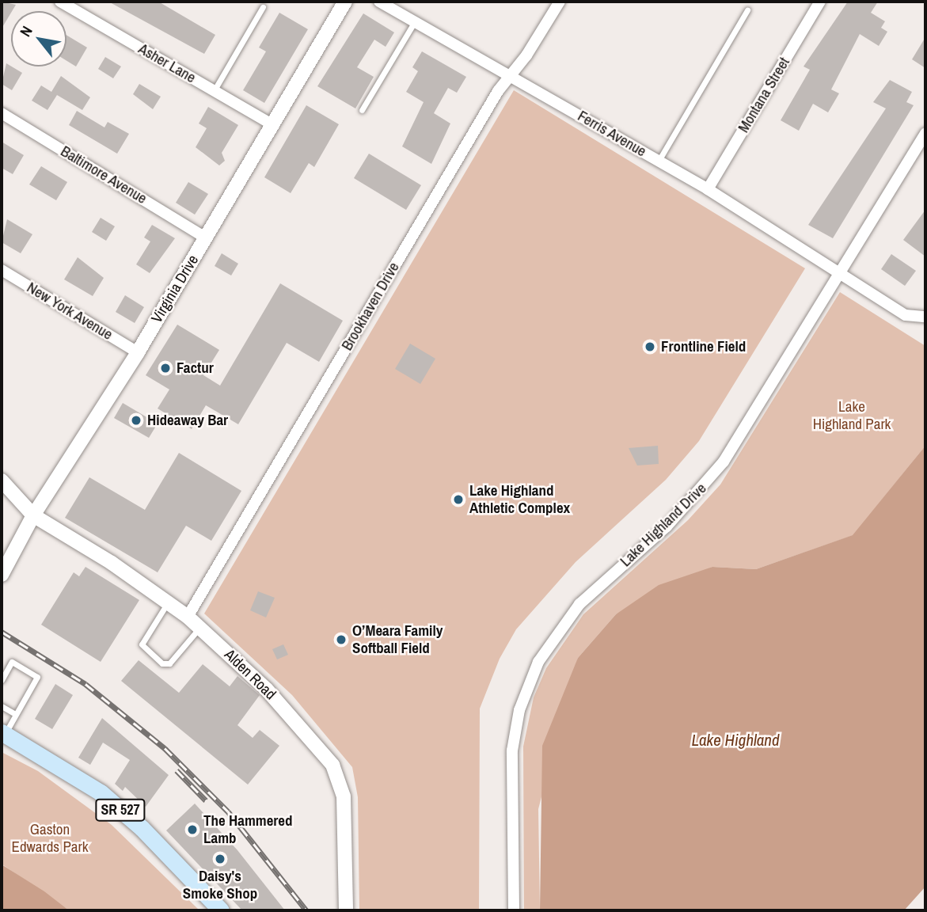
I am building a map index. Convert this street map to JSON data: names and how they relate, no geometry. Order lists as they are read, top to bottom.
{
  "streets": {
    "main road": ["SR 527"],
    "street": [
      "Asher Lane",
      "Montana Street",
      "Ferris Avenue",
      "Baltimore Avenue",
      "Virginia Drive",
      "Brookhaven Drive",
      "New York Avenue",
      "Lake Highland Drive",
      "Alden Road"
    ]
  },
  "crossings": [
    ["Asher Lane", "Virginia Drive"],
    ["Montana Street", "Ferris Avenue"],
    ["Ferris Avenue", "Brookhaven Drive"],
    ["Ferris Avenue", "Lake Highland Drive"],
    ["Baltimore Avenue", "Virginia Drive"],
    ["Virginia Drive", "New York Avenue"],
    ["Virginia Drive", "Alden Road"],
    ["Brookhaven Drive", "Alden Road"]
  ],
  "water": ["Lake Highland"],
  "parks": ["Lake Highland Park", "Gaston Edwards Park"],
  "places": [
    "Frontline Field",
    "Factur",
    "Hideaway Bar",
    "Lake Highland Athletic Complex",
    "O’Meara Family Softball Field",
    "The Hammered Lamb",
    "Daisy's Smoke Shop"
  ],
  "north": "top left"
}
